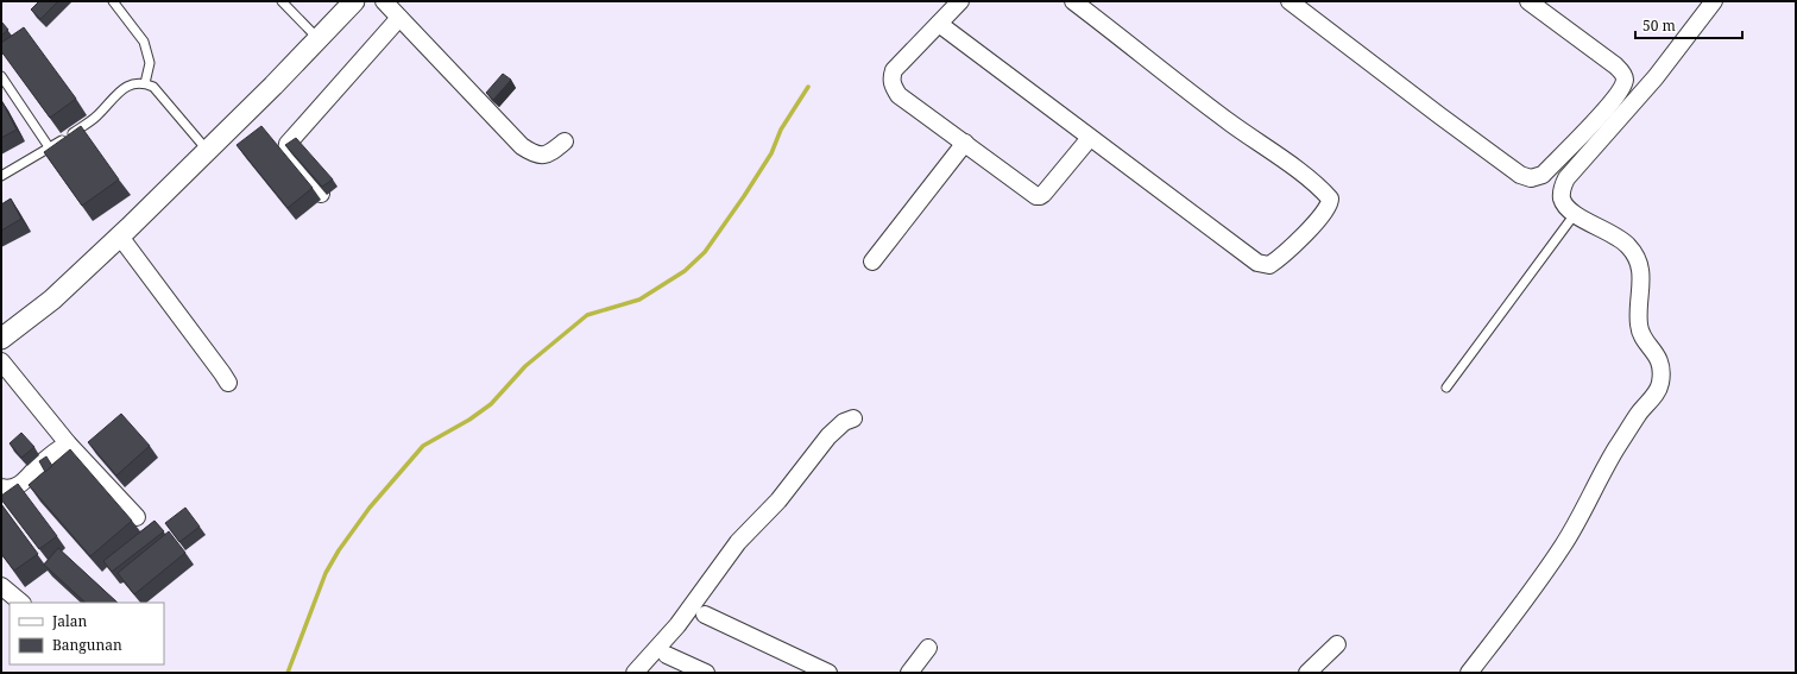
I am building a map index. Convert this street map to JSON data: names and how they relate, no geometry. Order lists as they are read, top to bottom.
{
  "legend": ["Jalan", "Bangunan"],
  "scale_bar": "50 m"
}
